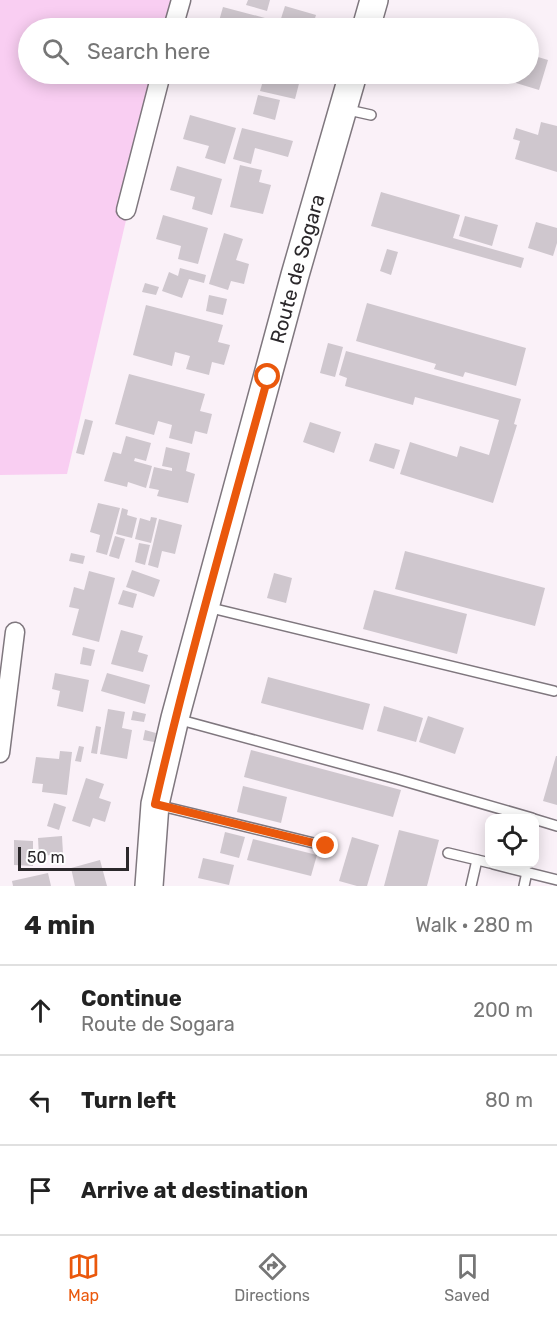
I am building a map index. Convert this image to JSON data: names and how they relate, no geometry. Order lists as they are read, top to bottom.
{
  "streets": {
    "main road": ["Route de Sogara"]
  },
  "scale_bar": "50 m",
  "page": {
    "search": "Search here",
    "scale": "50 m",
    "heading": ["4 min", "Walk · 280 m"],
    "list": [
      ["Continue", "Route de Sogara", "200 m"],
      ["Turn left", "80 m"],
      "Arrive at destination"
    ],
    "nav": ["Map", "Directions", "Saved"]
  }
}
